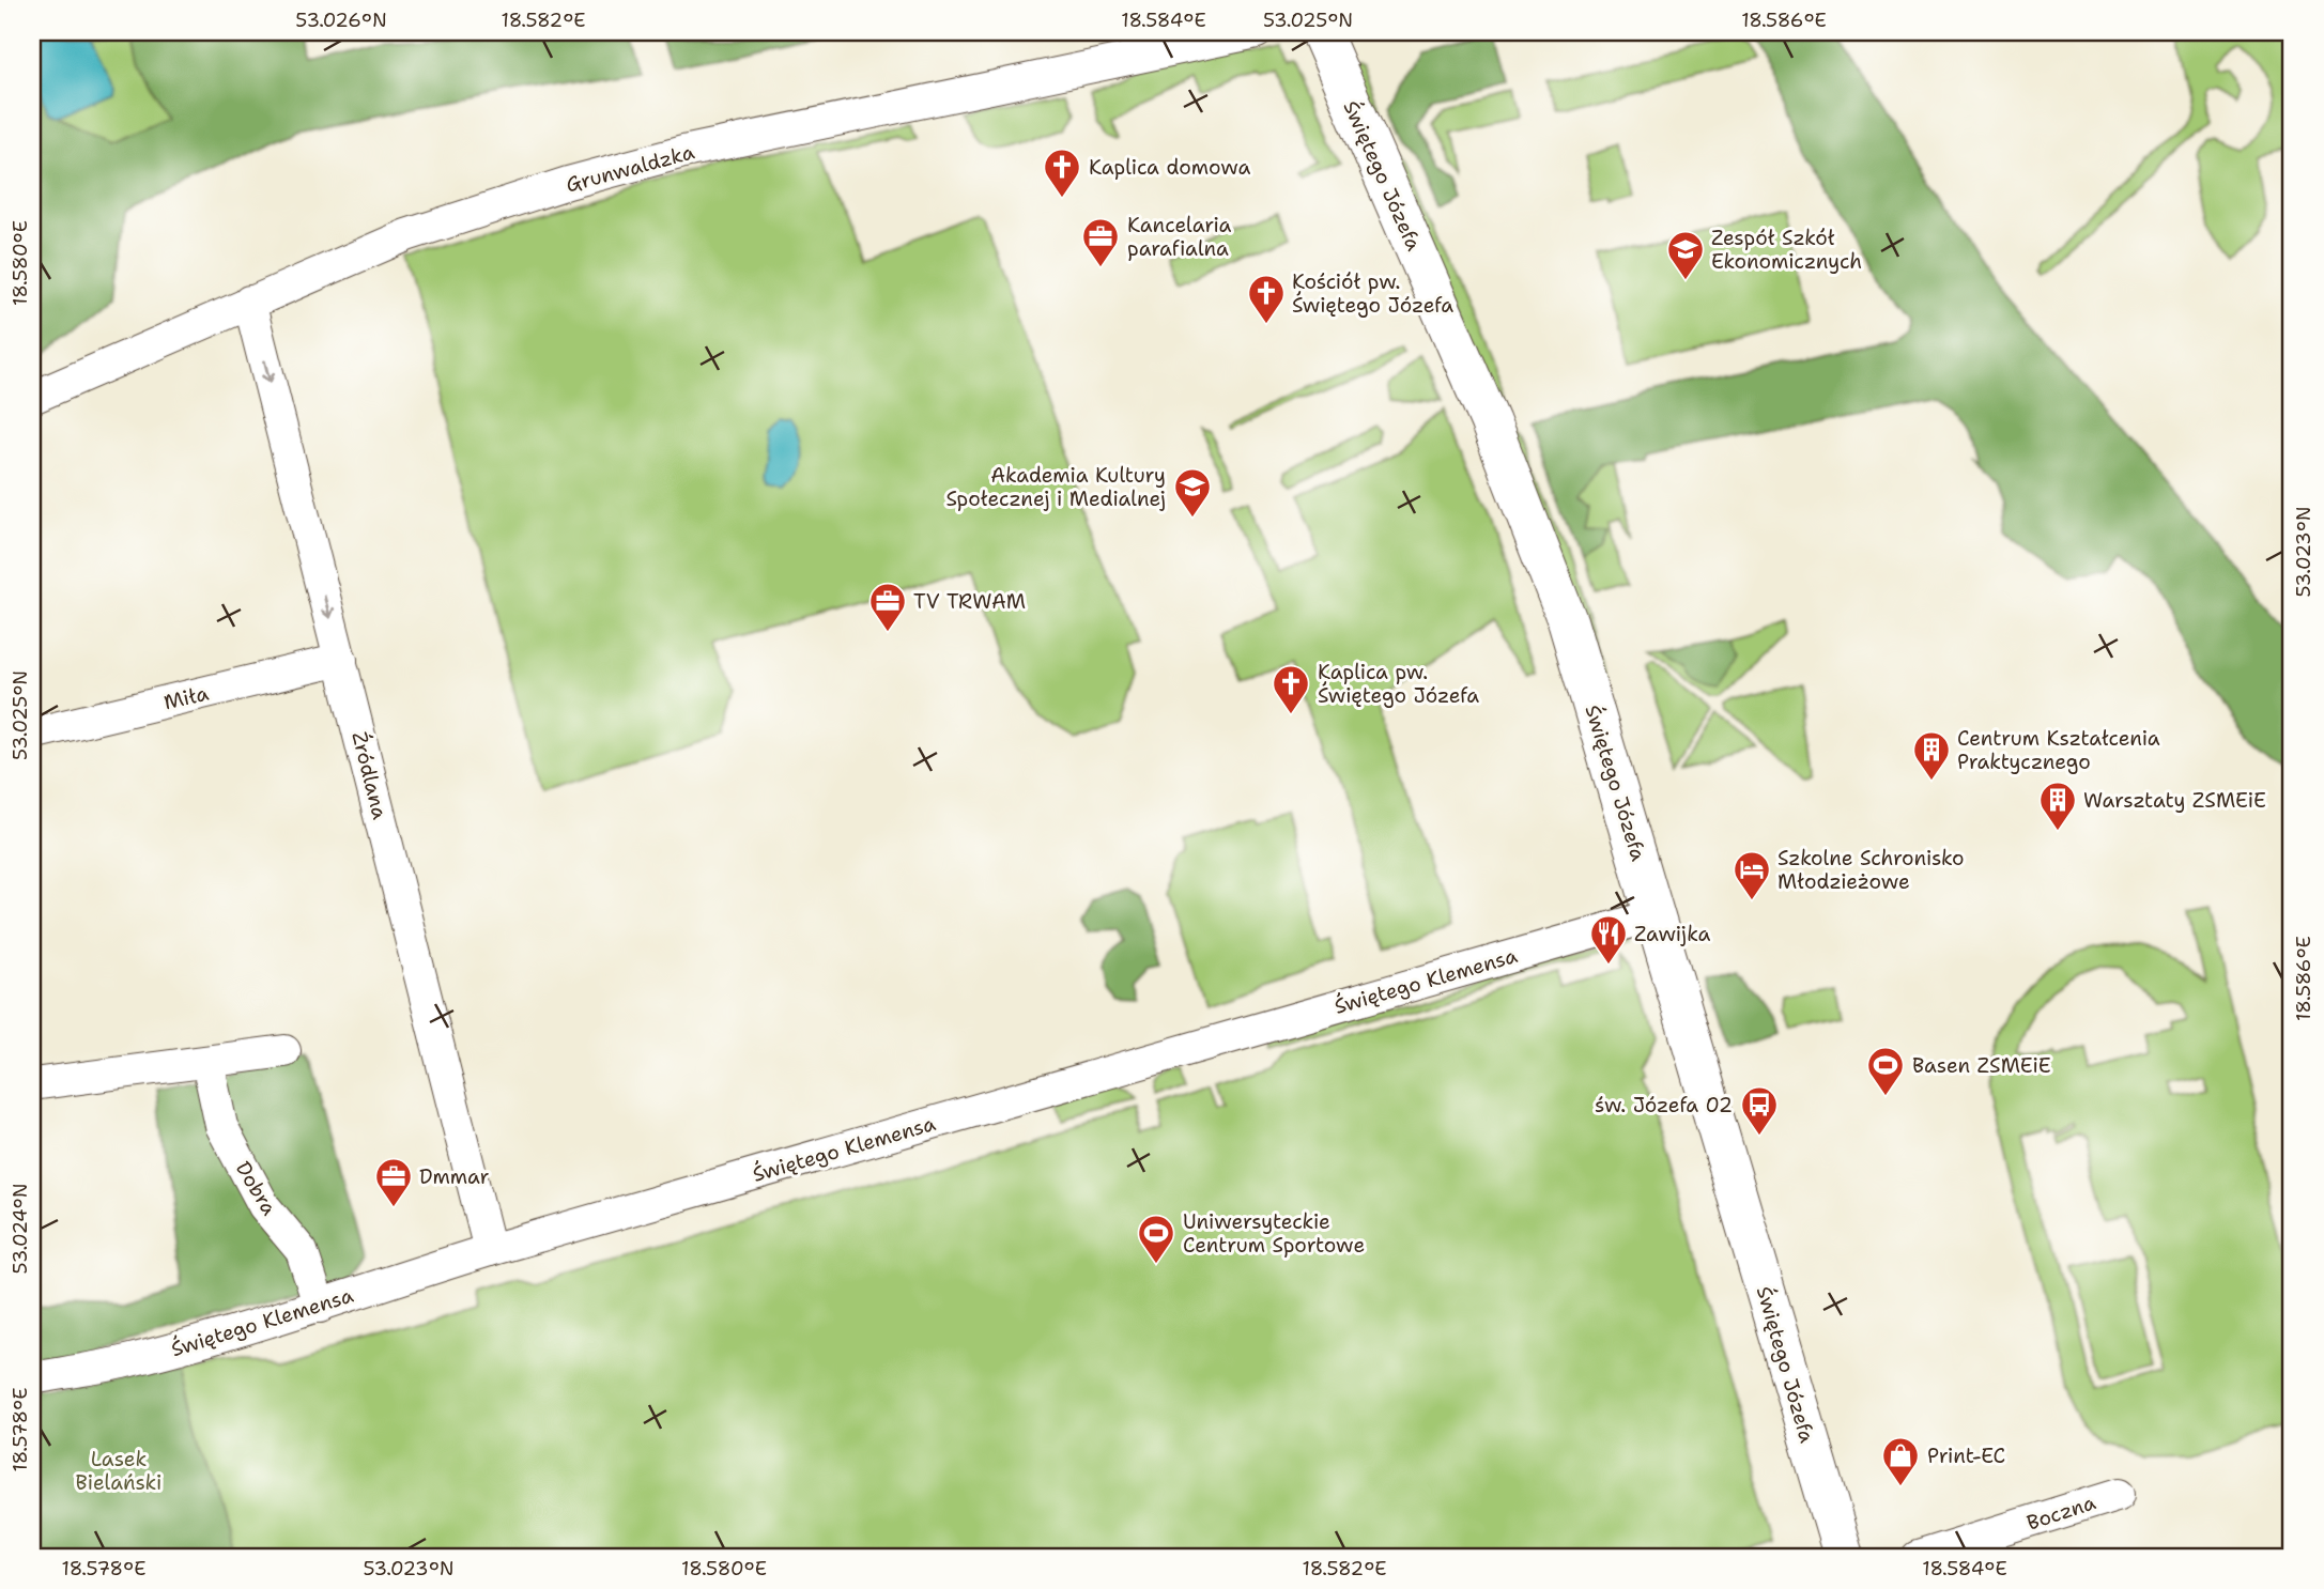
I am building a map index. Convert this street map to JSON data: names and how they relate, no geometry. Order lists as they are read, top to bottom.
{
  "streets": {
    "street": [
      "Grunwaldzka",
      "Świętego Józefa",
      "Miła",
      "Źródlana",
      "Świętego Klemensa",
      "Dobra",
      "Boczna"
    ]
  },
  "crossings": [
    ["Grunwaldzka", "Źródlana"],
    ["Świętego Józefa", "Świętego Klemensa"],
    ["Miła", "Źródlana"],
    ["Źródlana", "Świętego Klemensa"],
    ["Świętego Klemensa", "Dobra"]
  ],
  "one_way": ["Źródlana"],
  "parks": ["Lasek Bielański"],
  "places": {
    "church": ["Kaplica domowa", "Kościół pw. Świętego Józefa", "Kaplica pw. Świętego Józefa"],
    "office": ["Kancelaria parafialna", "TV TRWAM", "Dmmar"],
    "school or university": ["Zespół Szkół Ekonomicznych", "Akademia Kultury Społecznej i Medialnej"],
    "building": ["Centrum Kształcenia Praktycznego", "Warsztaty ZSMEiE"],
    "hotel": ["Szkolne Schronisko Młodzieżowe"],
    "restaurant": ["Zawijka"],
    "sports": ["Basen ZSMEiE", "Uniwersyteckie Centrum Sportowe"],
    "bus stop": ["św. Józefa 02"],
    "shop": ["Print-EC"]
  },
  "coordinates": [
    "53.026°N",
    "18.582°E",
    "18.584°E",
    "53.025°N",
    "18.586°E",
    "18.580°E",
    "53.023°N",
    "53.024°N",
    "18.578°E"
  ]
}
